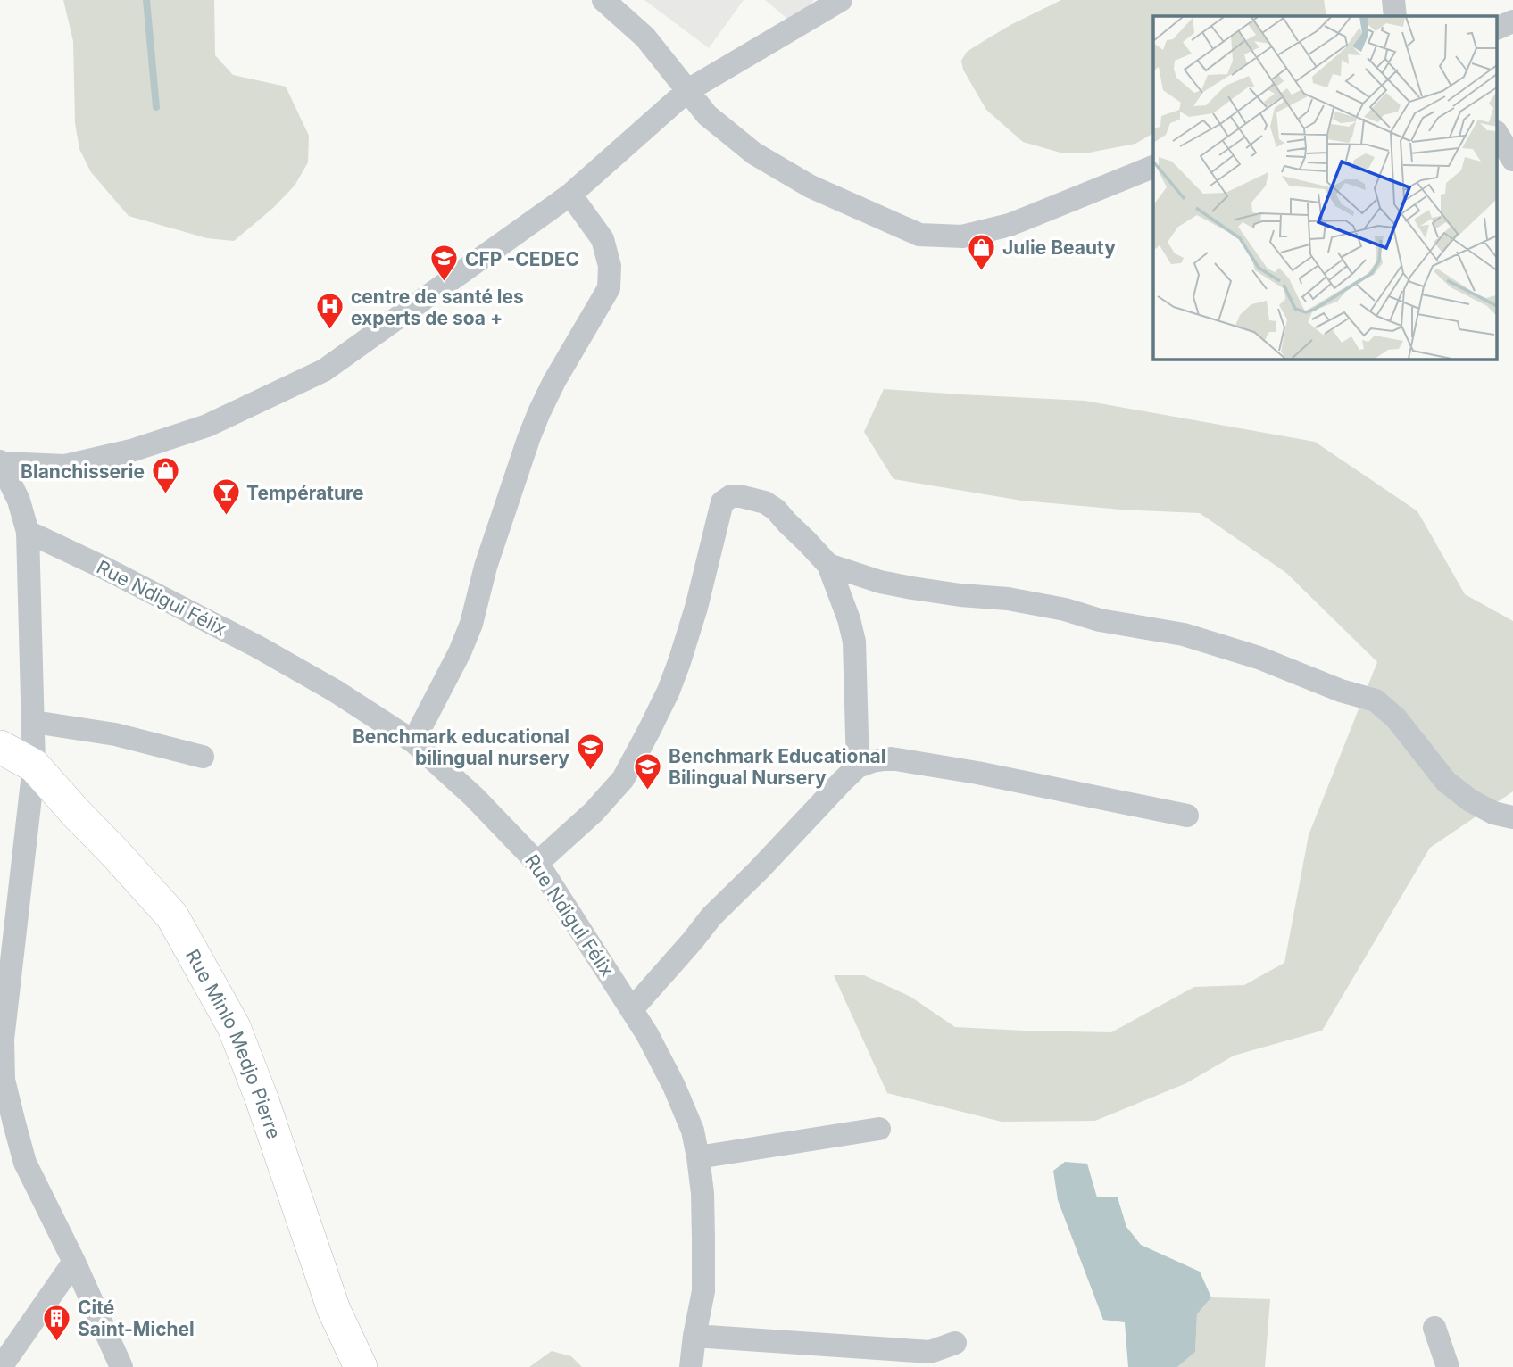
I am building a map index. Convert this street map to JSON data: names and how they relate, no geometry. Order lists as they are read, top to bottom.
{
  "streets": {
    "street": ["Rue Ndigui Félix", "Rue Minlo Medjo Pierre"]
  },
  "places": {
    "shop": ["Julie Beauty", "Blanchisserie"],
    "school or university": ["CFP -CEDEC", "Benchmark educational bilingual nursery", "Benchmark Educational Bilingual Nursery"],
    "hospital": ["centre de santé les experts de soa +"],
    "bar": ["Température"],
    "building": ["Cité Saint-Michel"]
  }
}
